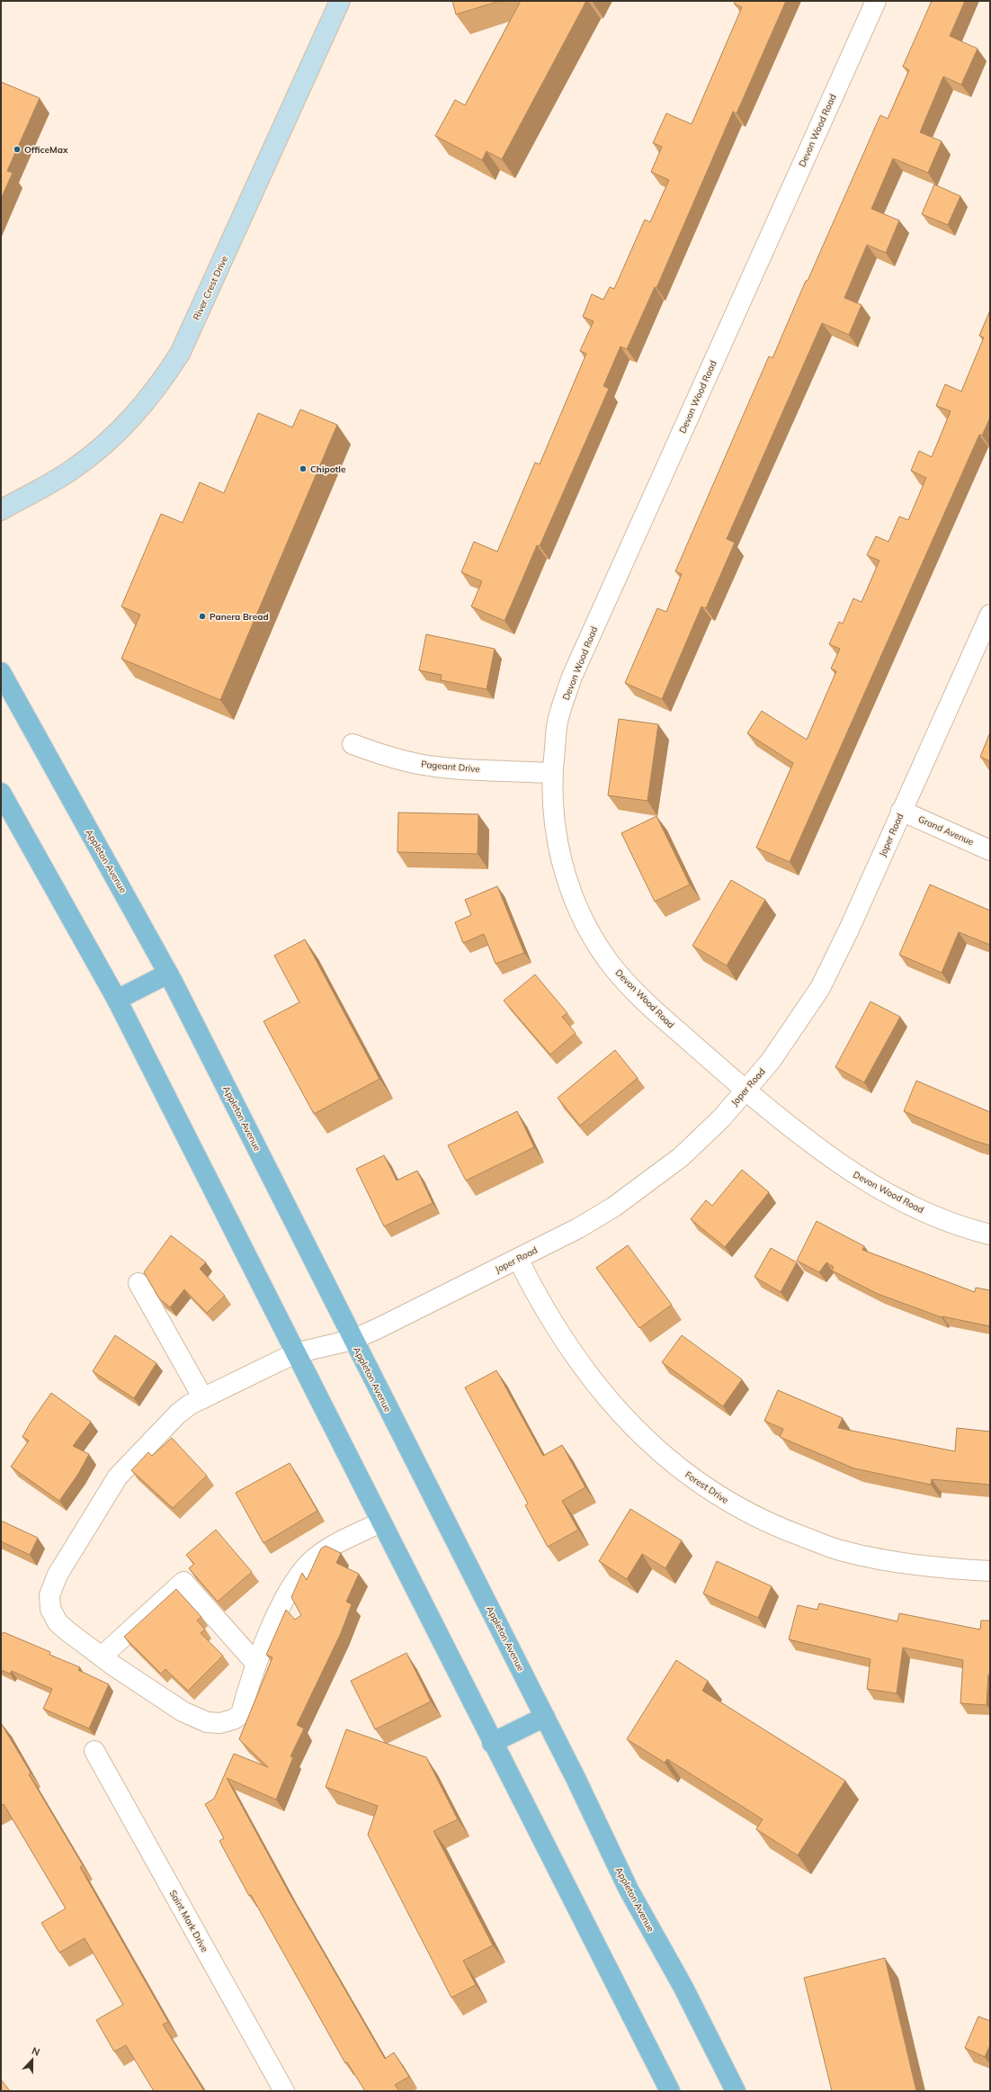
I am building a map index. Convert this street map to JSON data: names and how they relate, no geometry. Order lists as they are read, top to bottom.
{
  "streets": {
    "main road": ["Appleton Avenue"],
    "street": [
      "Devon Wood Road",
      "River Crest Drive",
      "Pageant Drive",
      "Grand Avenue",
      "Joper Road",
      "Forest Drive",
      "Saint Mark Drive"
    ]
  },
  "crossings": [
    ["Devon Wood Road", "Pageant Drive"],
    ["Devon Wood Road", "Joper Road"],
    ["Grand Avenue", "Joper Road"],
    ["Joper Road", "Appleton Avenue"],
    ["Joper Road", "Forest Drive"]
  ],
  "places": ["OfficeMax", "Chipotle", "Panera Bread"],
  "north": "top"
}
